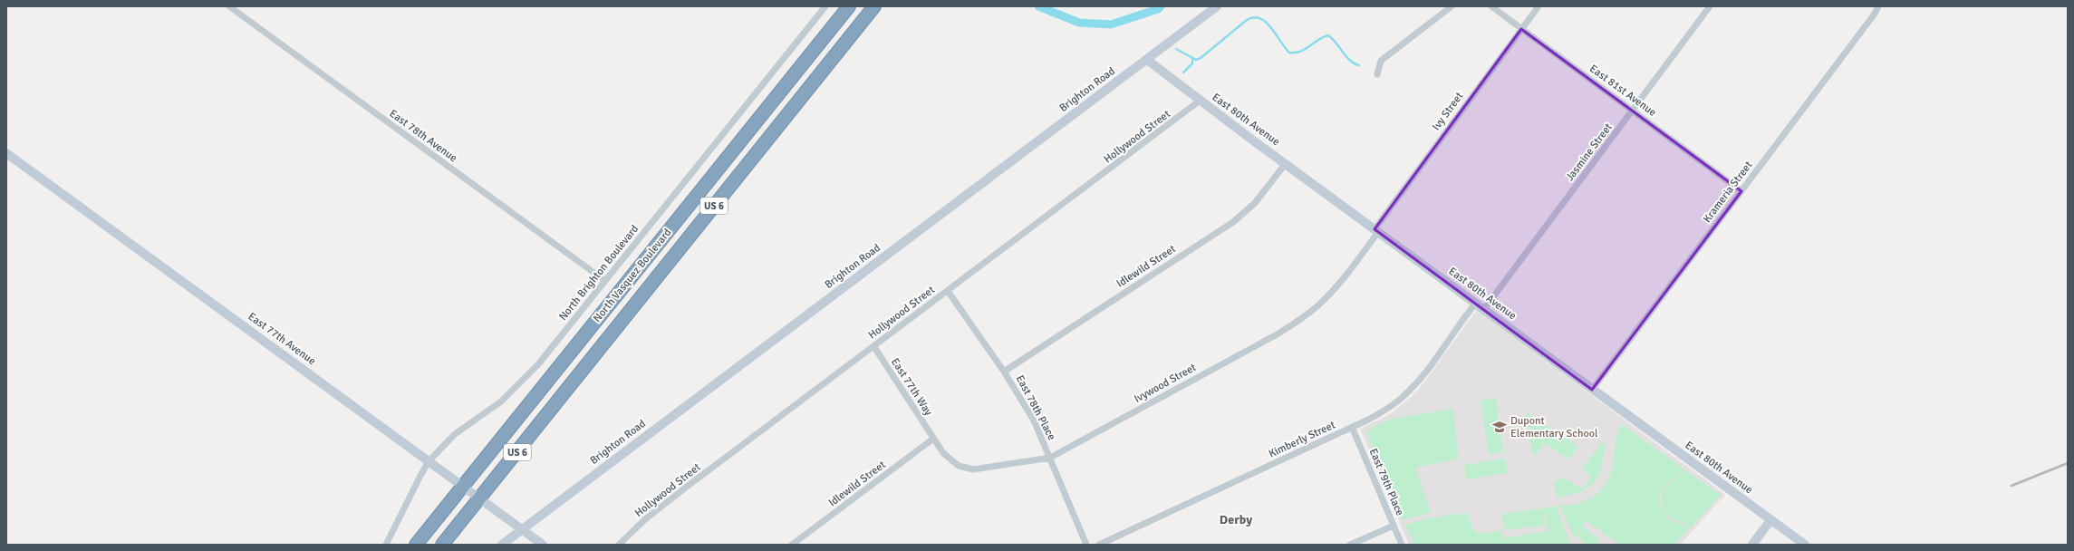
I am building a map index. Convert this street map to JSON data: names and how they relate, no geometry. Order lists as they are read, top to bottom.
{
  "streets": {
    "highway": ["US 6", "North Vasquez Boulevard"],
    "street": [
      "Brighton Road",
      "East 81st Avenue",
      "Ivy Street",
      "East 80th Avenue",
      "East 78th Avenue",
      "Hollywood Street",
      "Jasmine Street",
      "Krameria Street",
      "Idlewild Street",
      "North Brighton Boulevard",
      "East 77th Avenue",
      "Ivywood Street",
      "East 77th Way",
      "East 78th Place",
      "Kimberly Street",
      "East 79th Place"
    ]
  },
  "crossings": [
    ["Brighton Road", "East 80th Avenue"],
    ["Brighton Road", "East 77th Avenue"],
    ["East 81st Avenue", "Ivy Street"],
    ["East 81st Avenue", "Jasmine Street"],
    ["East 81st Avenue", "Krameria Street"],
    ["Ivy Street", "East 80th Avenue"],
    ["Ivy Street", "Ivywood Street"],
    ["East 80th Avenue", "Hollywood Street"],
    ["East 80th Avenue", "Jasmine Street"],
    ["East 80th Avenue", "Krameria Street"],
    ["East 80th Avenue", "Idlewild Street"],
    ["East 80th Avenue", "Ivywood Street"],
    ["East 80th Avenue", "Kimberly Street"],
    ["East 78th Avenue", "North Brighton Boulevard"],
    ["Hollywood Street", "East 77th Way"],
    ["Hollywood Street", "East 78th Place"],
    ["Idlewild Street", "Ivywood Street"],
    ["Idlewild Street", "East 77th Way"],
    ["Idlewild Street", "East 78th Place"],
    ["North Brighton Boulevard", "East 77th Avenue"],
    ["North Vasquez Boulevard", "East 77th Avenue"],
    ["Ivywood Street", "East 77th Way"],
    ["Ivywood Street", "East 78th Place"],
    ["Kimberly Street", "East 79th Place"]
  ],
  "districts": ["Derby"],
  "places": {
    "school or university": ["Dupont Elementary School"]
  }
}
